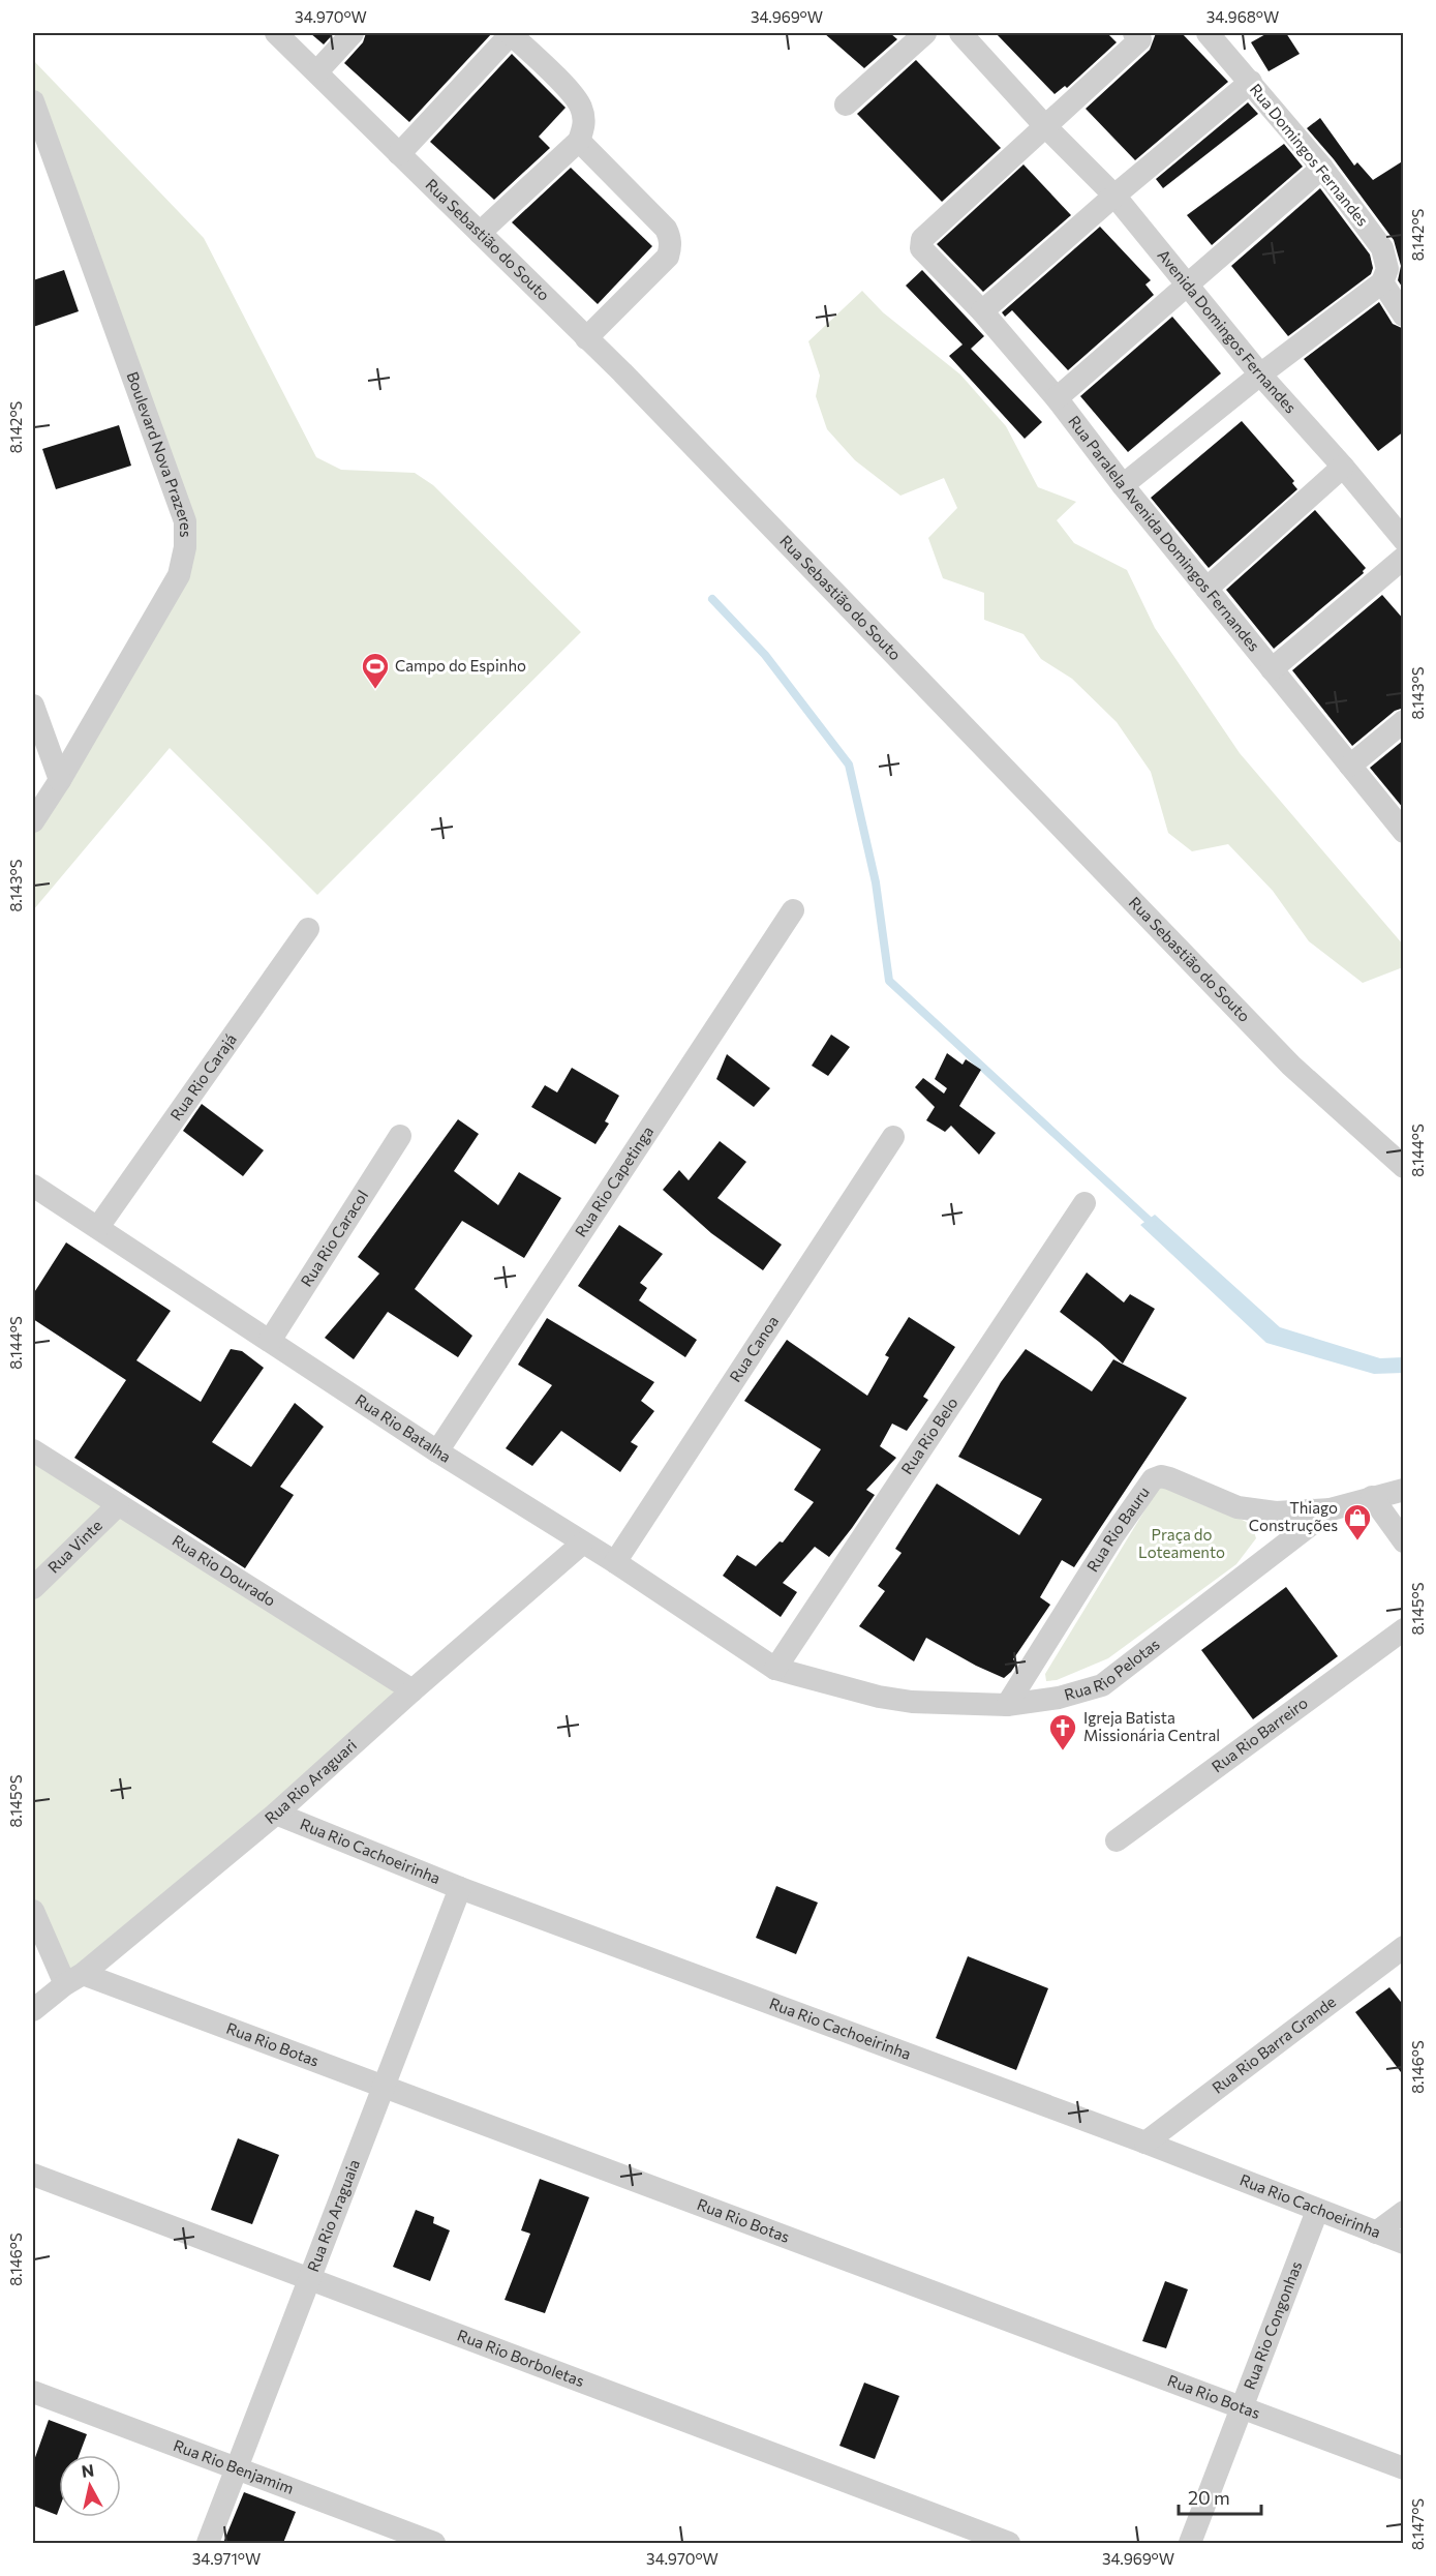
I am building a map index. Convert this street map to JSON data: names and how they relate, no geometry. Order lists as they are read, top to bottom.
{
  "streets": {
    "street": [
      "Rua Domingos Fernandes",
      "Rua Sebastião do Souto",
      "Avenida Domingos Fernandes",
      "Boulevard Nova Prazeres",
      "Rua Paralela Avenida Domingos Fernandes",
      "Rua Rio Carajá",
      "Rua Rio Capetinga",
      "Rua Rio Caracol",
      "Rua Canoa",
      "Rua Rio Batalha",
      "Rua Rio Belo",
      "Rua Rio Bauru",
      "Rua Vinte",
      "Rua Rio Dourado",
      "Rua Rio Pelotas",
      "Rua Rio Barreiro",
      "Rua Rio Araguari",
      "Rua Rio Cachoeirinha",
      "Rua Rio Botas",
      "Rua Rio Barra Grande",
      "Rua Rio Araguaia",
      "Rua Rio Congonhas",
      "Rua Rio Borboletas",
      "Rua Rio Benjamim"
    ]
  },
  "crossings": [
    ["Avenida Domingos Fernandes", "Rua Paralela Avenida Domingos Fernandes"],
    ["Rua Rio Carajá", "Rua Rio Batalha"],
    ["Rua Rio Capetinga", "Rua Rio Batalha"],
    ["Rua Rio Caracol", "Rua Rio Batalha"],
    ["Rua Canoa", "Rua Rio Batalha"],
    ["Rua Rio Batalha", "Rua Rio Belo"],
    ["Rua Rio Batalha", "Rua Rio Pelotas"],
    ["Rua Rio Batalha", "Rua Rio Araguari"],
    ["Rua Rio Belo", "Rua Rio Pelotas"],
    ["Rua Rio Bauru", "Rua Rio Pelotas"],
    ["Rua Vinte", "Rua Rio Dourado"],
    ["Rua Rio Dourado", "Rua Rio Araguari"],
    ["Rua Rio Araguari", "Rua Rio Cachoeirinha"],
    ["Rua Rio Araguari", "Rua Rio Botas"],
    ["Rua Rio Cachoeirinha", "Rua Rio Barra Grande"],
    ["Rua Rio Cachoeirinha", "Rua Rio Araguaia"],
    ["Rua Rio Cachoeirinha", "Rua Rio Congonhas"],
    ["Rua Rio Botas", "Rua Rio Araguaia"],
    ["Rua Rio Botas", "Rua Rio Congonhas"],
    ["Rua Rio Araguaia", "Rua Rio Borboletas"],
    ["Rua Rio Araguaia", "Rua Rio Benjamim"]
  ],
  "parks": ["Praça do Loteamento"],
  "places": {
    "sports": ["Campo do Espinho"],
    "shop": ["Thiago Construções"],
    "church": ["Igreja Batista Missionária Central"]
  },
  "scale_bar": "20 m",
  "north": "top",
  "coordinates": [
    "34.970°W",
    "34.969°W",
    "34.968°W",
    "8.142°S",
    "8.143°S",
    "8.144°S",
    "8.145°S",
    "8.146°S",
    "8.147°S",
    "34.971°W"
  ]
}
